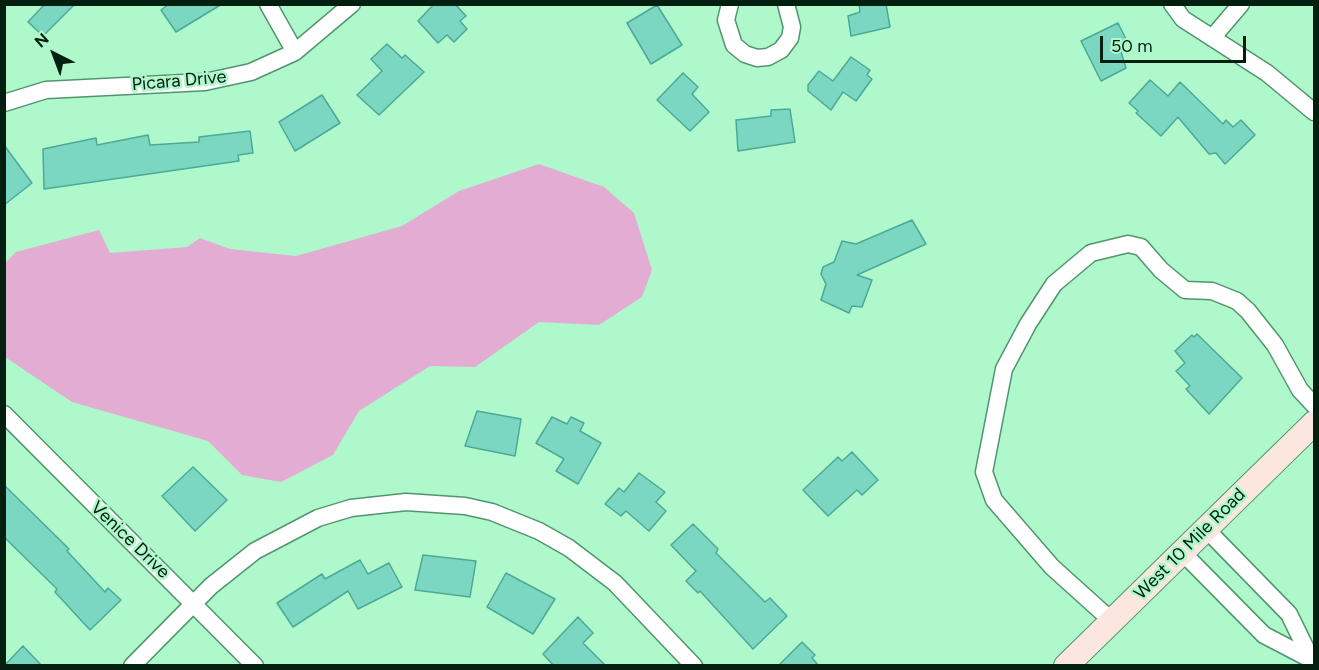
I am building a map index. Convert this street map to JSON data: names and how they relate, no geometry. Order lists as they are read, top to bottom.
{
  "streets": {
    "main road": ["West 10 Mile Road"],
    "street": ["Picara Drive", "Venice Drive"]
  },
  "scale_bar": "50 m",
  "north": "top left"
}
